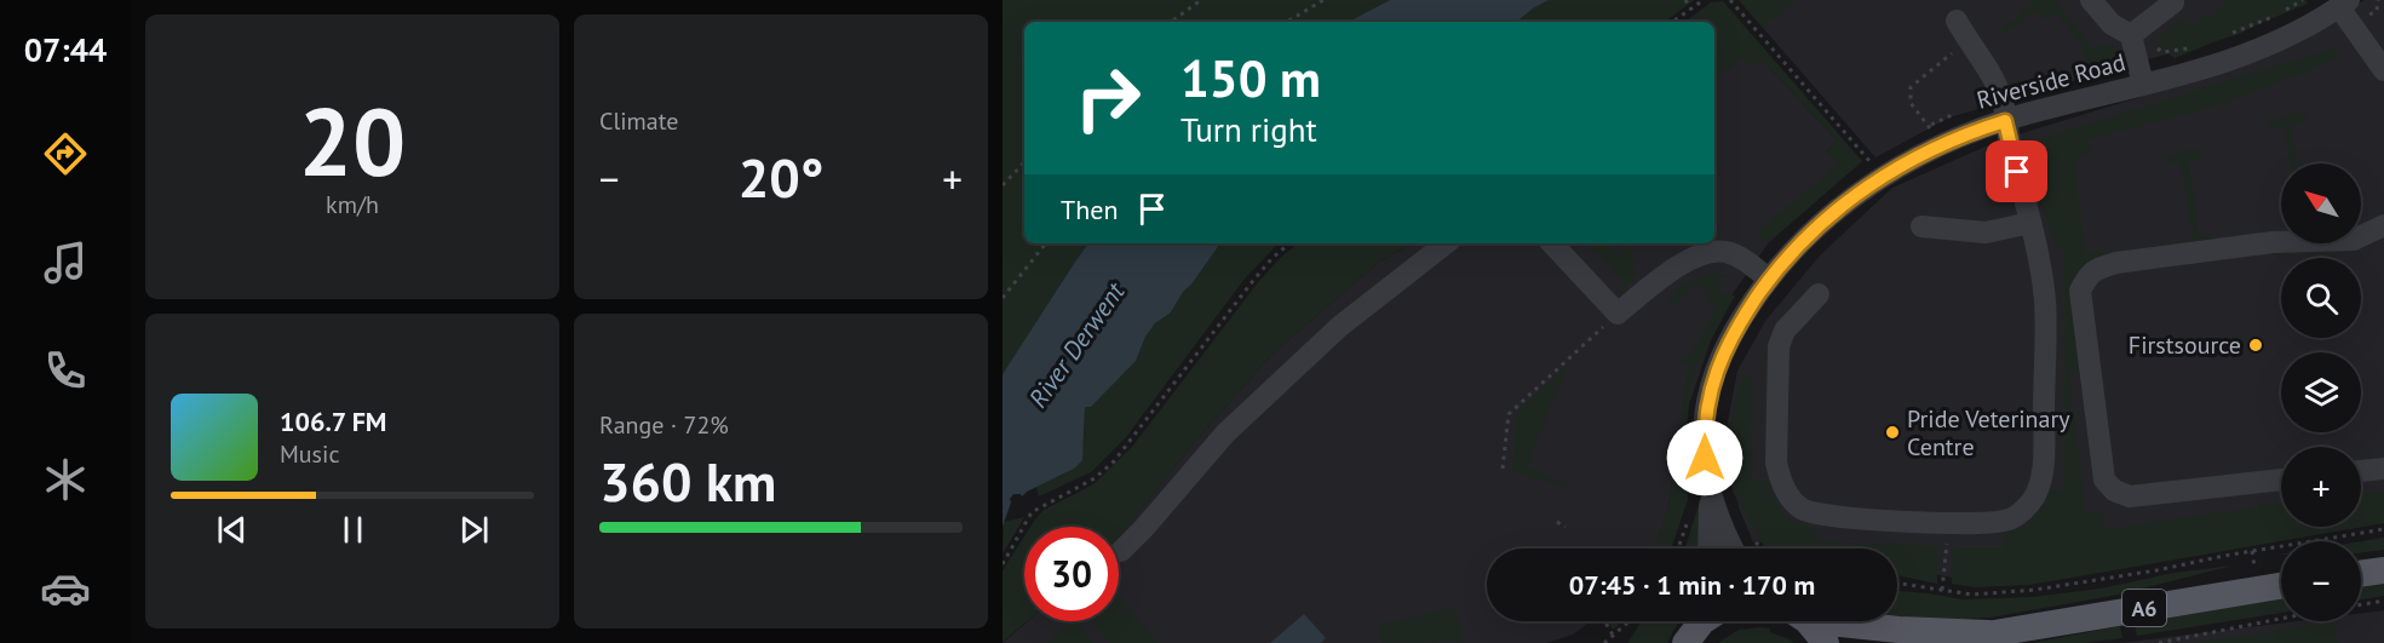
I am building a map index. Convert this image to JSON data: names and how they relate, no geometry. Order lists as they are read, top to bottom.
{
  "streets": {
    "main road": ["A6"],
    "street": ["Riverside Road"]
  },
  "water": ["River Derwent"],
  "places": ["Firstsource", "Pride Veterinary Centre"],
  "north": "top left",
  "page": {
    "tabs": "07:44",
    "tile": [
      ["20", "km/h"],
      "Climate",
      ["Range · 72%", "360 km"]
    ],
    "turn": ["150 m", "Turn right"],
    "heat": ["−", "20°", "+"],
    "map_buttons": ["+", "−"],
    "then": "Then",
    "song": ["106.7 FM", "Music"],
    "limit": "30",
    "trip": "07:45 · 1 min · 170 m"
  }
}
